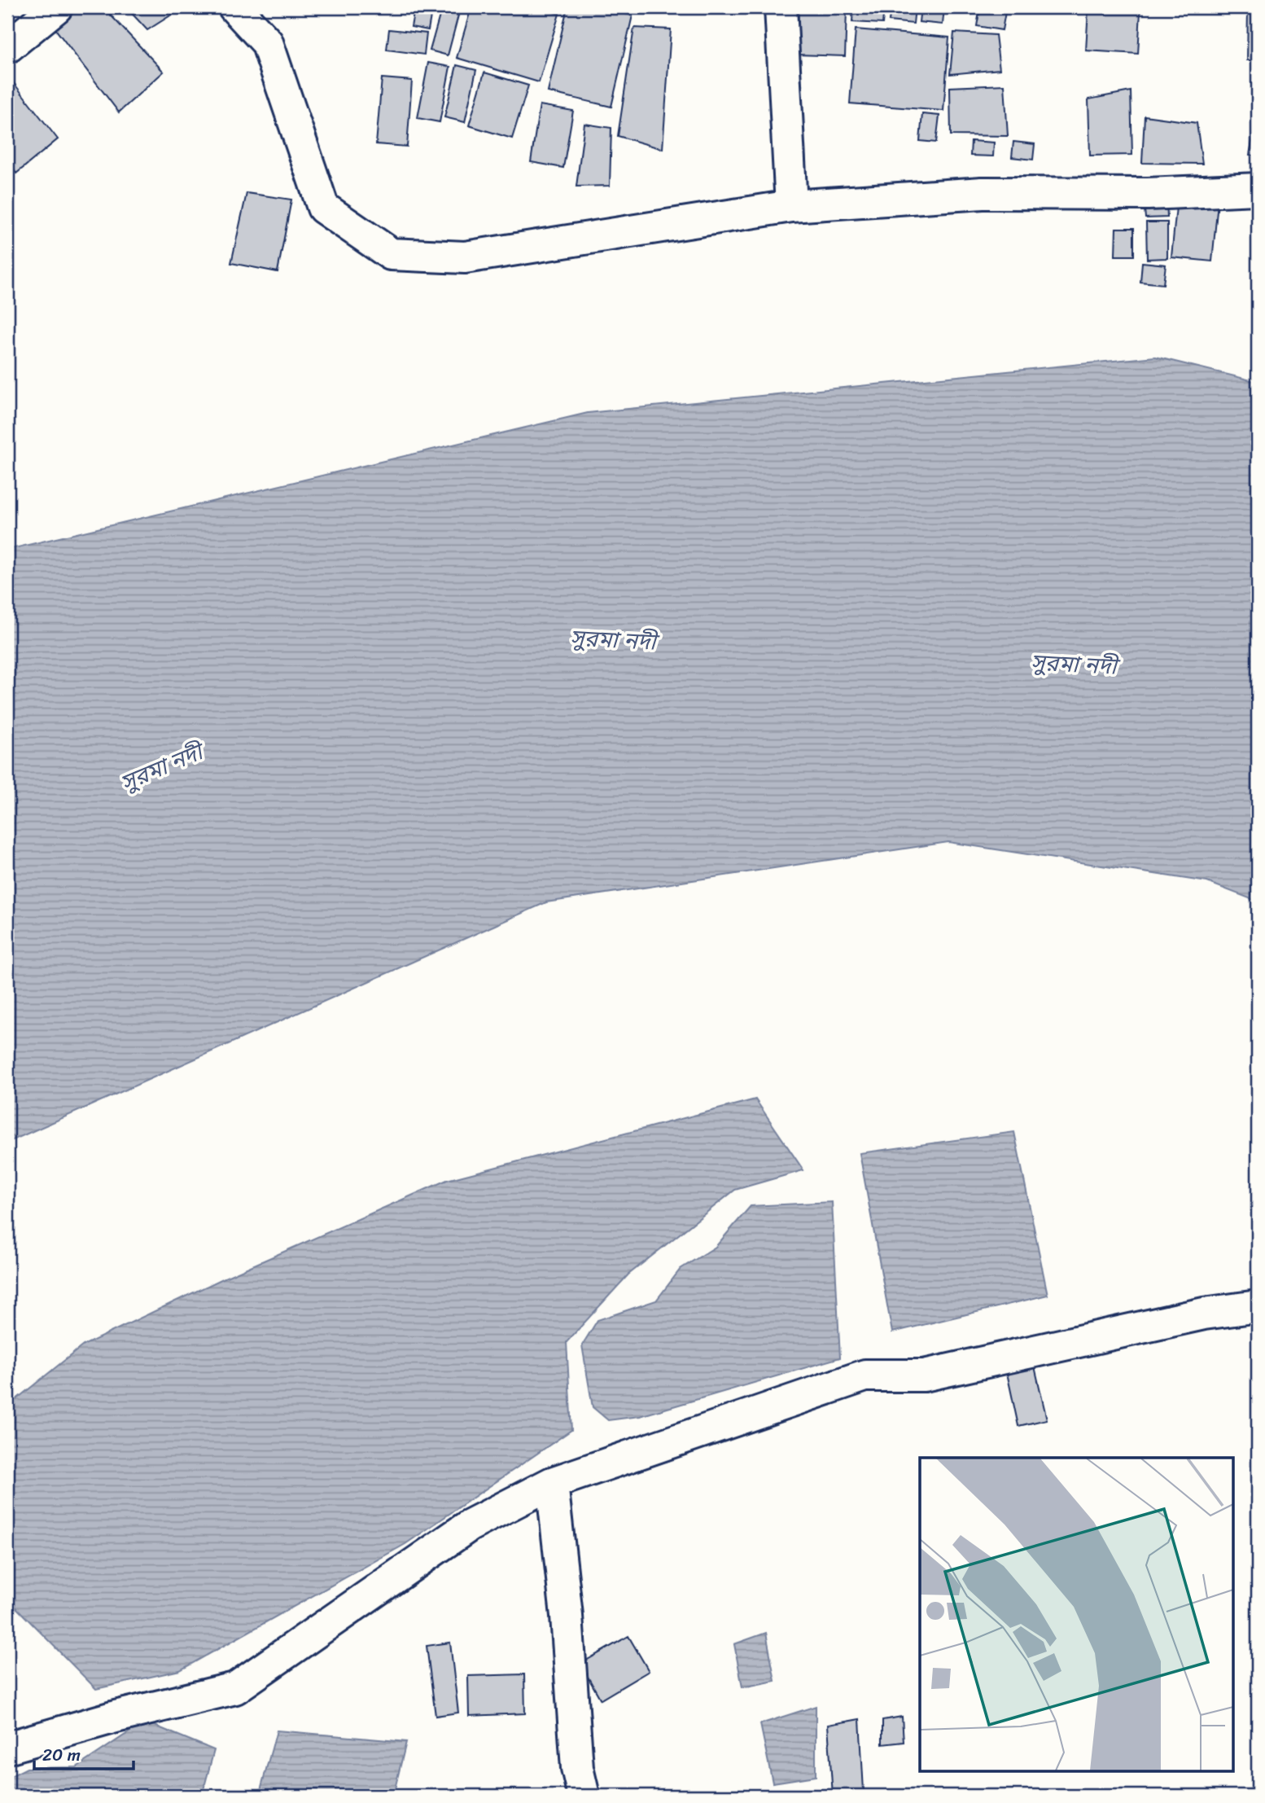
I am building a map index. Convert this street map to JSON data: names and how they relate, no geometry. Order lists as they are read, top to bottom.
{
  "water": ["সুরমা নদী"],
  "scale_bar": "20 m"
}
